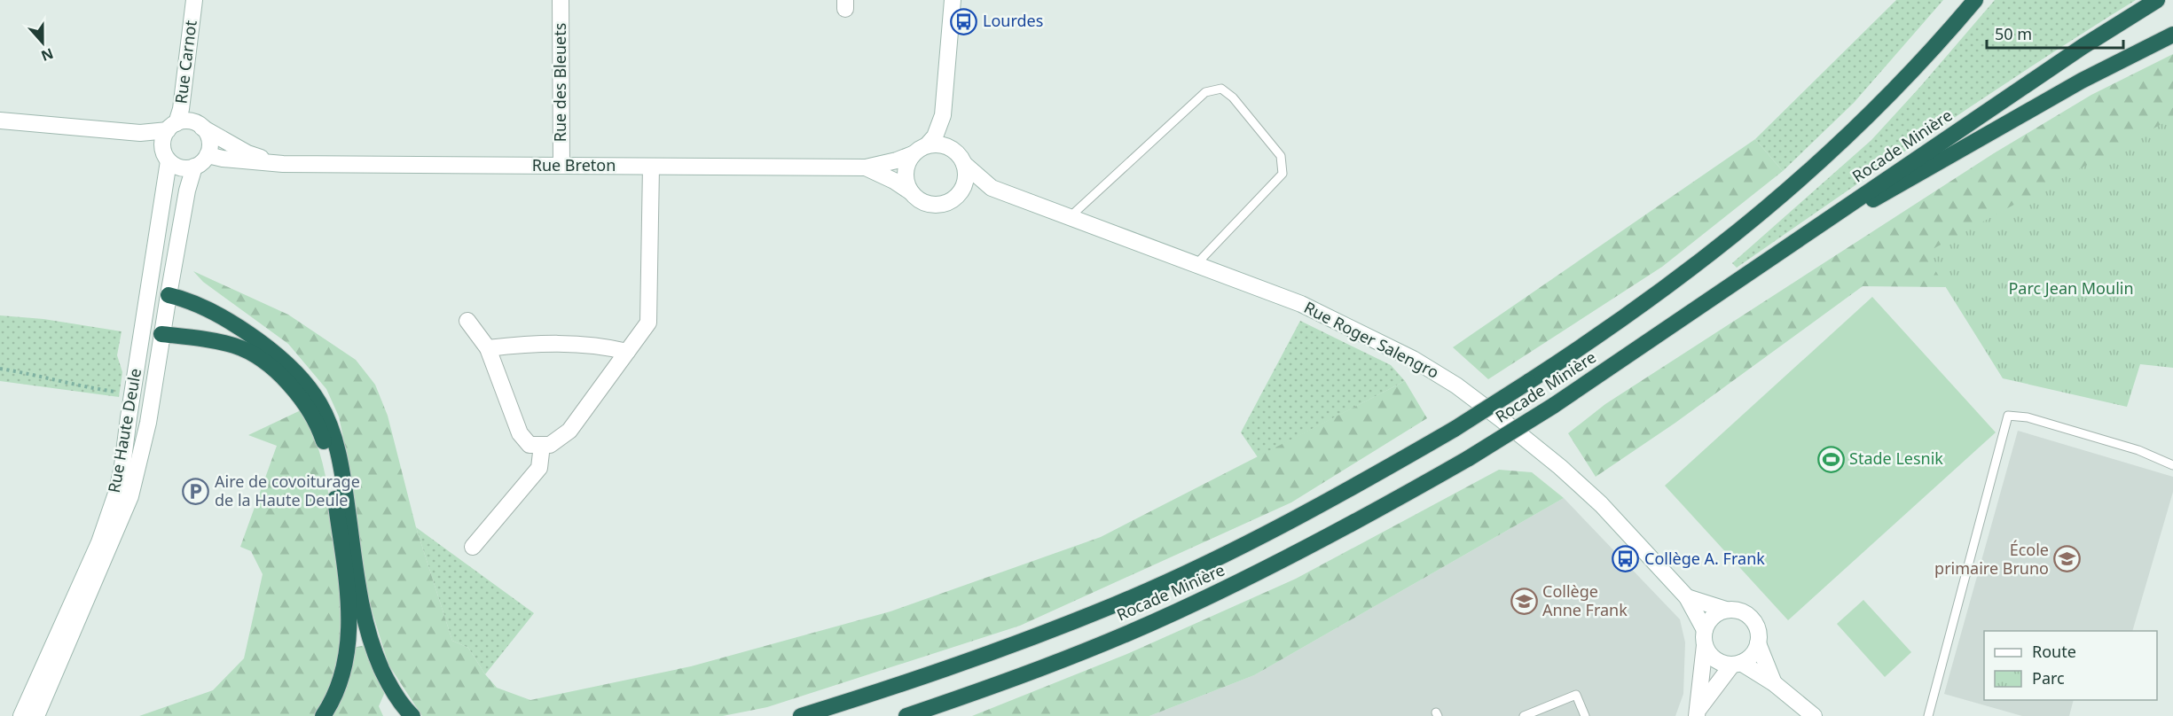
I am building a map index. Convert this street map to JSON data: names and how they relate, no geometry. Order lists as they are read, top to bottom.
{
  "streets": {
    "highway": ["Rocade Minière"],
    "main road": [
      "Rue Carnot",
      "Rue des Bleuets",
      "Rue Breton",
      "Rue Roger Salengro",
      "Rue Haute Deule"
    ]
  },
  "crossings": [
    ["Rue Carnot", "Rue Breton"],
    ["Rue Carnot", "Rue Haute Deule"],
    ["Rue des Bleuets", "Rue Breton"],
    ["Rue Breton", "Rue Roger Salengro"],
    ["Rue Breton", "Rue Haute Deule"]
  ],
  "parks": ["Parc Jean Moulin"],
  "places": {
    "bus stop": ["Lourdes", "Collège A. Frank"],
    "sports": ["Stade Lesnik"],
    "parking": ["Aire de covoiturage de la Haute Deule"],
    "school or university": ["École primaire Bruno", "Collège Anne Frank"]
  },
  "legend": ["Route", "Parc"],
  "scale_bar": "50 m",
  "north": "bottom"
}
